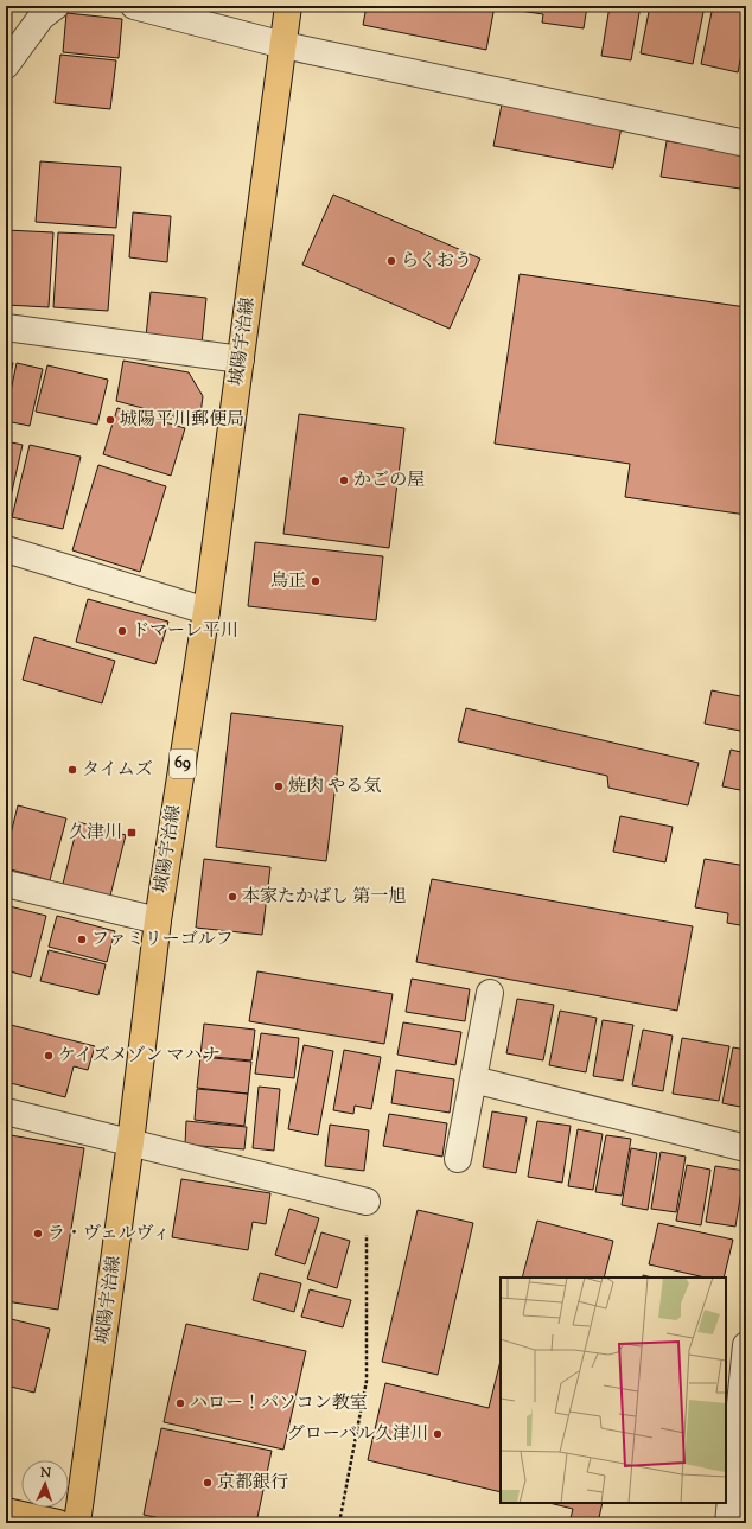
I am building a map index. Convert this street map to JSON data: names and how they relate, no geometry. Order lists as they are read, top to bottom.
{
  "streets": {
    "main road": ["城陽宇治線", "69"]
  },
  "places": {
    "other": [
      "らくおう",
      "城陽平川郵便局",
      "かごの屋",
      "鳥正",
      "ドマーレ平川",
      "タイムズ",
      "焼肉 やる気",
      "本家たかばし 第一旭",
      "ファミリーゴルフ",
      "ケイズメゾン マハナ",
      "ラ・ヴェルヴィ",
      "ハロー！パソコン教室",
      "グローバル久津川",
      "京都銀行"
    ],
    "transit": ["久津川"]
  },
  "north": "top"
}
